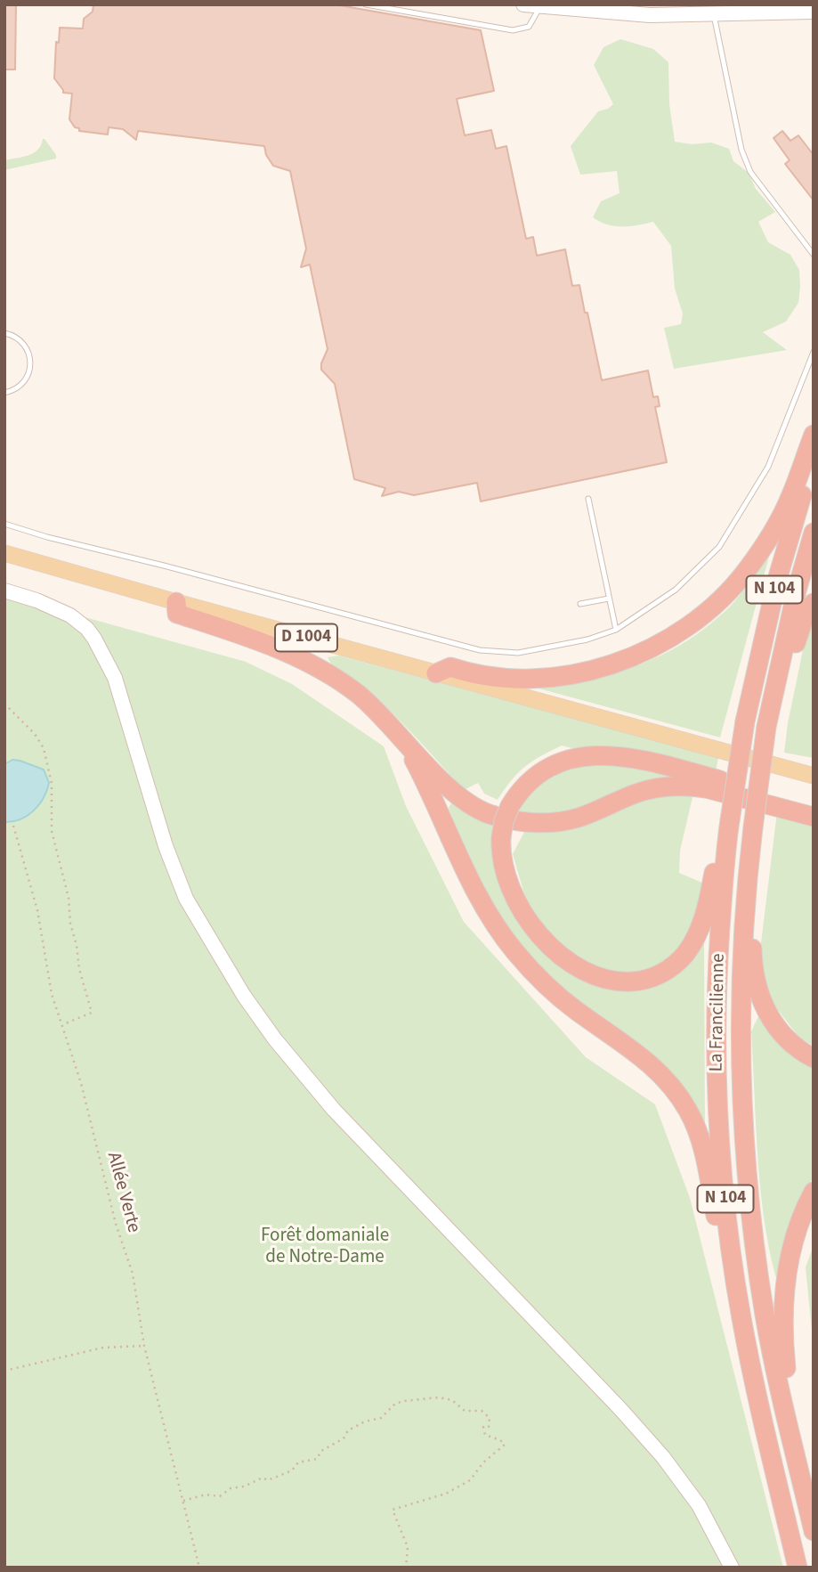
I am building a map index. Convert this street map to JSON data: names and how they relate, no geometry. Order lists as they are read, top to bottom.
{
  "streets": {
    "highway": ["N 104", "La Francilienne"],
    "main road": ["D 1004"],
    "path": ["Allée Verte"]
  },
  "parks": ["Forêt domaniale de Notre-Dame"]
}
